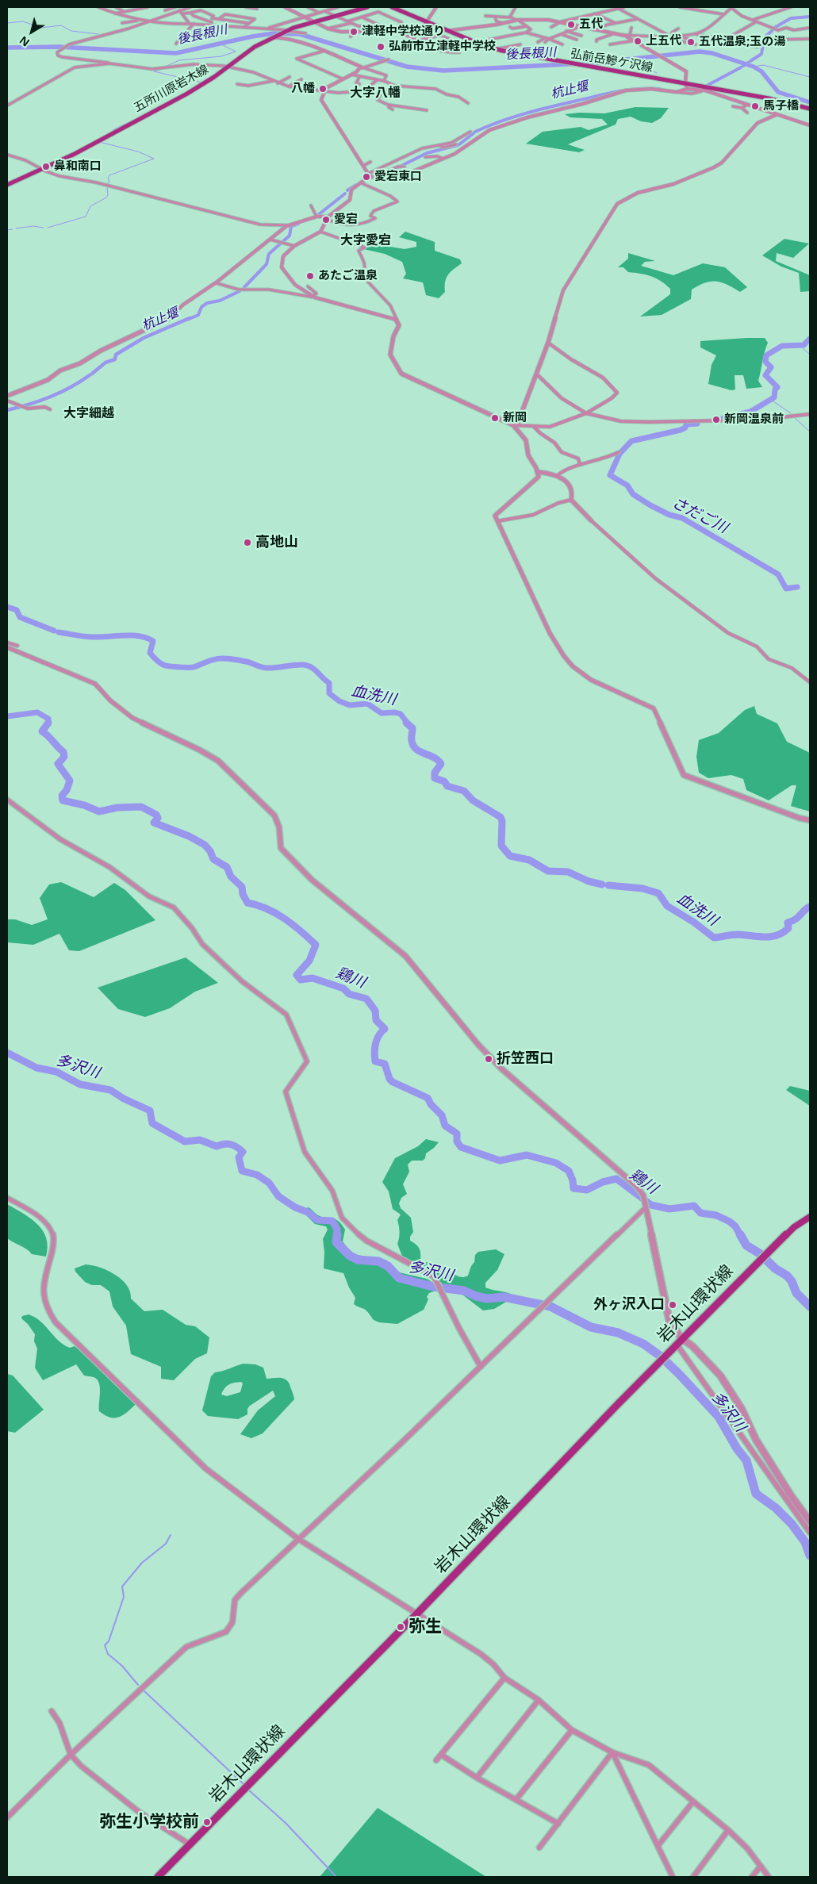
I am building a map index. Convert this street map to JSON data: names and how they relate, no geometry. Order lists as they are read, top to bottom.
{
  "streets": {
    "main road": ["弘前岳鰺ケ沢線", "五所川原岩木線", "岩木山環状線"]
  },
  "districts": ["大字八幡", "大字愛宕", "大字細越"],
  "water": [
    "後長根川",
    "杭止堰",
    "さだご川",
    "血洗川",
    "鶏川",
    "多沢川"
  ],
  "places": [
    "五代",
    "津軽中学校通り",
    "上五代",
    "五代温泉;玉の湯",
    "弘前市立津軽中学校",
    "八幡",
    "馬子橋",
    "鼻和南口",
    "愛宕東口",
    "愛宕",
    "あたご温泉",
    "新岡",
    "新岡温泉前",
    "高地山",
    "折笠西口",
    "外ヶ沢入口",
    "弥生",
    "弥生小学校前"
  ],
  "north": "bottom left"
}
